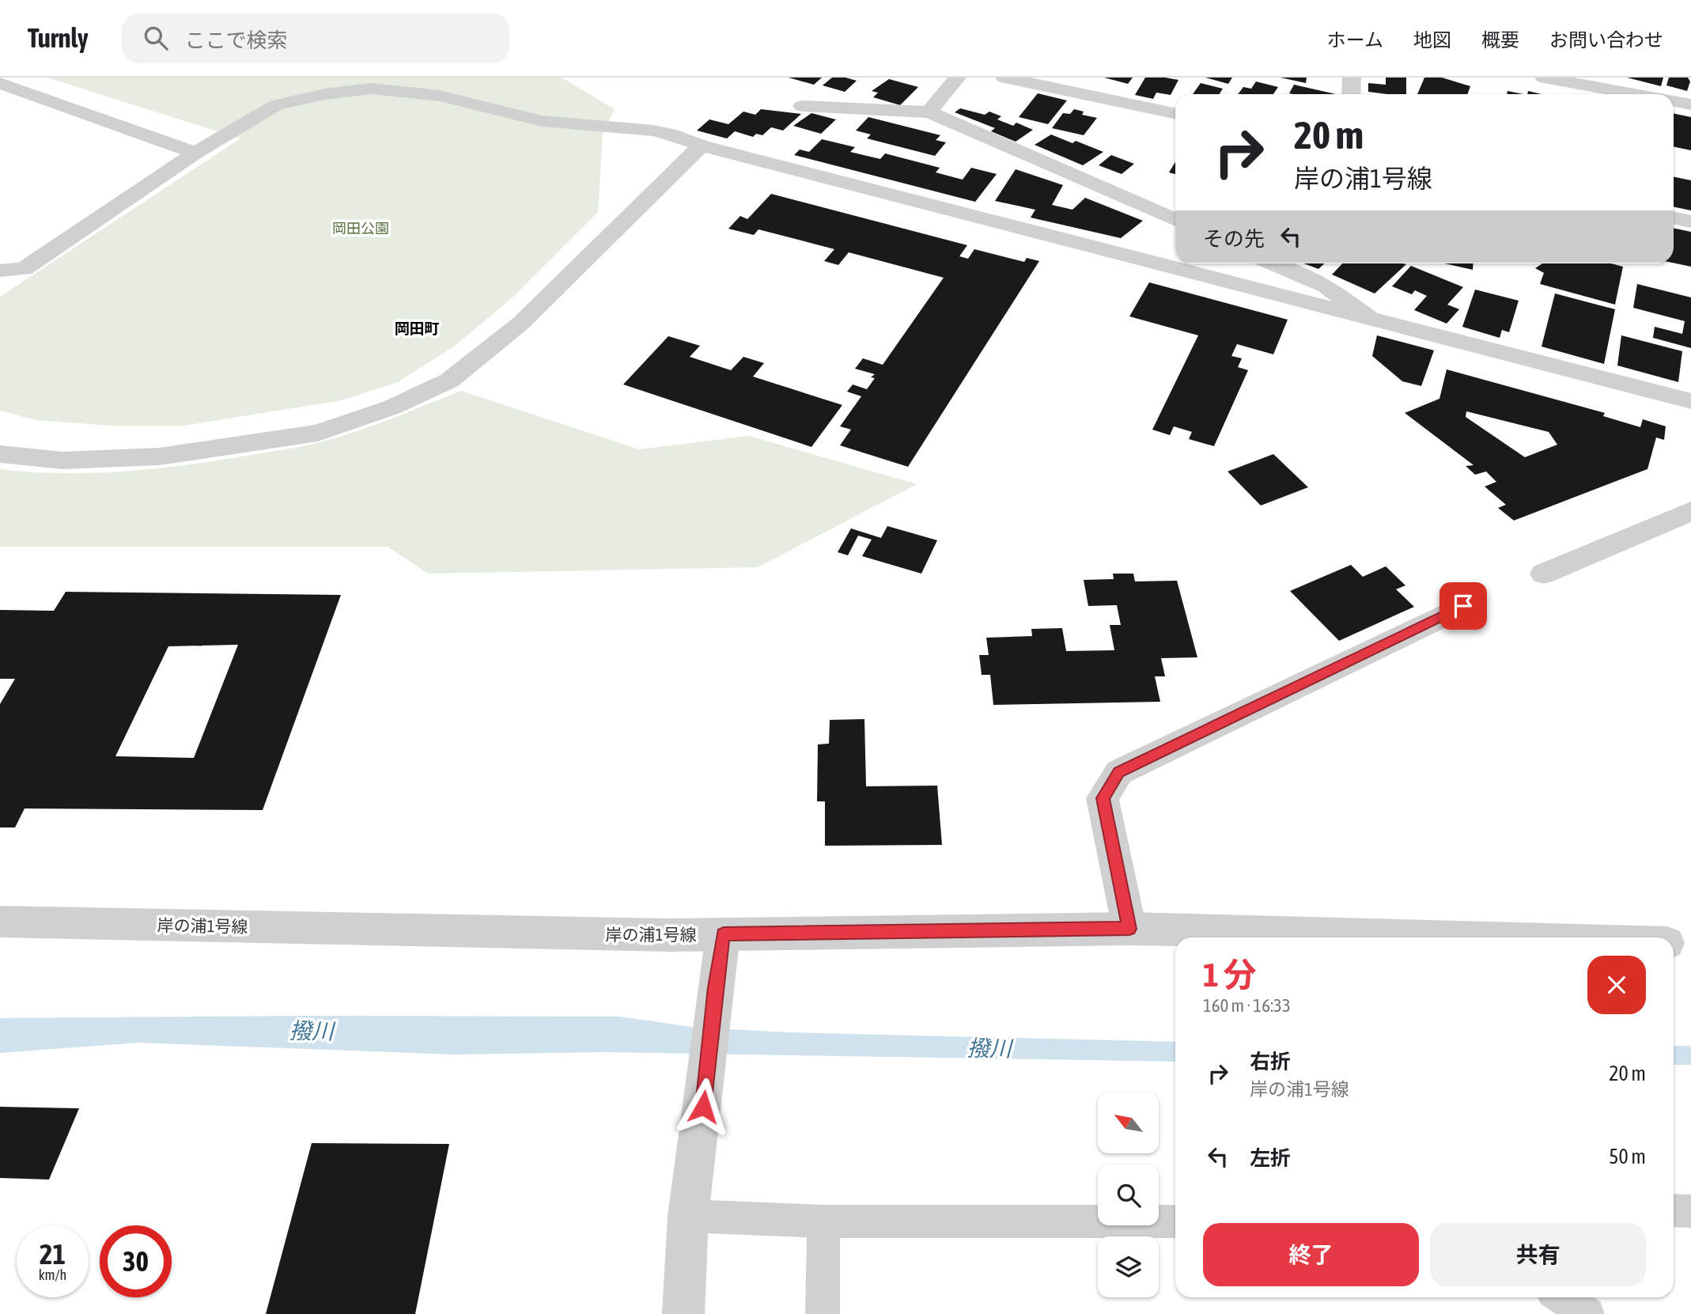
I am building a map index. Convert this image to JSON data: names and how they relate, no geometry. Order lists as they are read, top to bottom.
{
  "streets": {
    "street": ["岸の浦1号線"]
  },
  "districts": ["岡田町"],
  "water": ["撥川"],
  "parks": ["岡田公園"],
  "north": "top left",
  "page": {
    "header": "Turnly",
    "search": "ここで検索",
    "nav": [
      "ホーム",
      "地図",
      "概要",
      "お問い合わせ"
    ],
    "turn": ["20 m", "岸の浦1号線"],
    "then": "その先",
    "heading": ["1 分", "160 m · 16:33"],
    "list": [
      {
        "name": "右折",
        "note": "岸の浦1号線",
        "value": "20 m"
      },
      {
        "name": "左折",
        "value": "50 m"
      }
    ],
    "buttons": ["終了", "共有"],
    "speed": "21 km/h",
    "limit": "30"
  }
}
